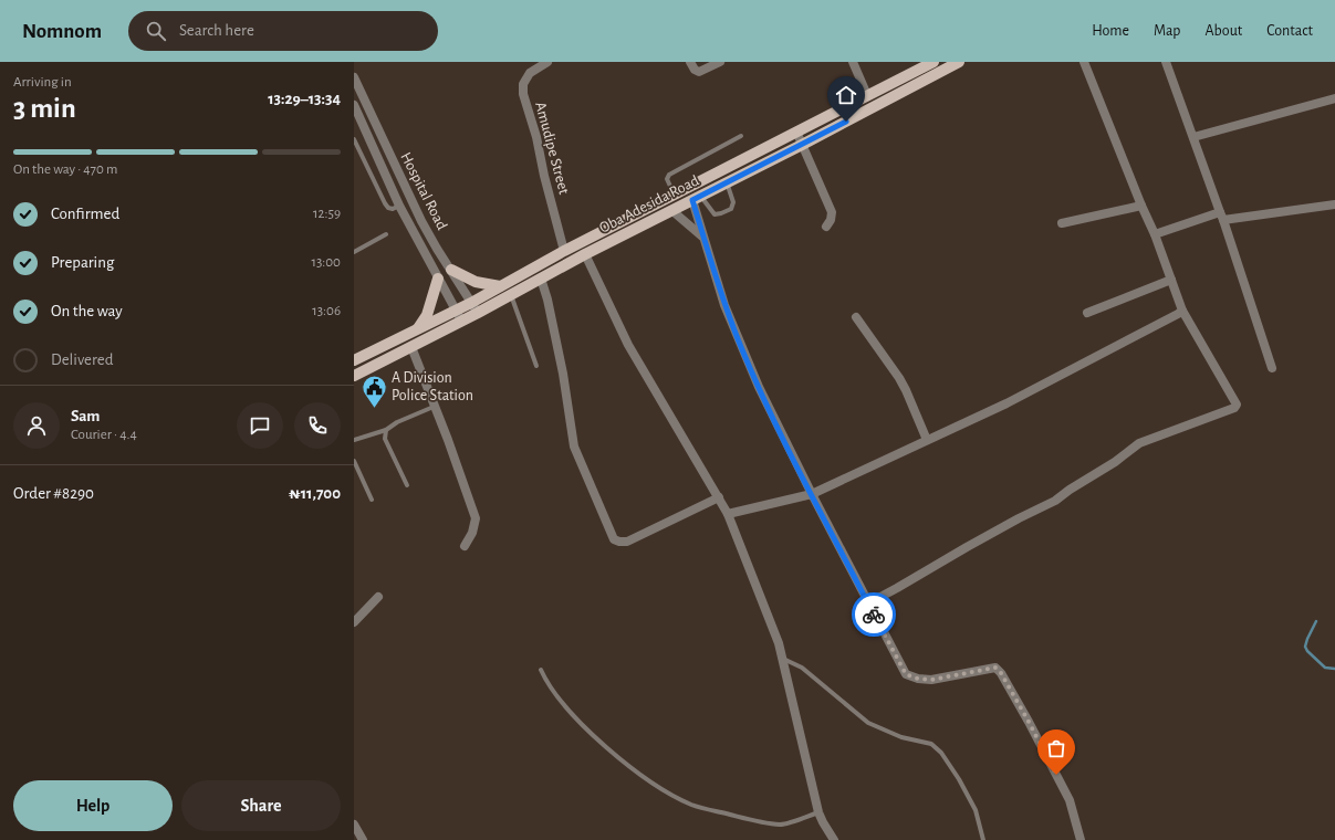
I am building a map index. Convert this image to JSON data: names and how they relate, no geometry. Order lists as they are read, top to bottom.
{
  "streets": {
    "main road": ["Oba Adesida Road"],
    "street": ["Amudipe Street", "Hospital Road"]
  },
  "crossings": [
    ["Amudipe Street", "Oba Adesida Road"],
    ["Hospital Road", "Oba Adesida Road"]
  ],
  "places": {
    "public building": ["A Division Police Station"]
  },
  "page": {
    "header": "Nomnom",
    "search": "Search here",
    "nav": [
      "Home",
      "Map",
      "About",
      "Contact"
    ],
    "heading": ["3 min", "Arriving in", "13:29–13:34"],
    "panel": [
      "Sam",
      "Courier · 4.4",
      "Order #8290",
      "₦11,700"
    ],
    "bar": "On the way · 470 m",
    "list": [
      ["Confirmed", "12:59"],
      ["Preparing", "13:00"],
      ["On the way", "13:06"],
      "Delivered"
    ],
    "buttons": ["Help", "Share"]
  }
}
